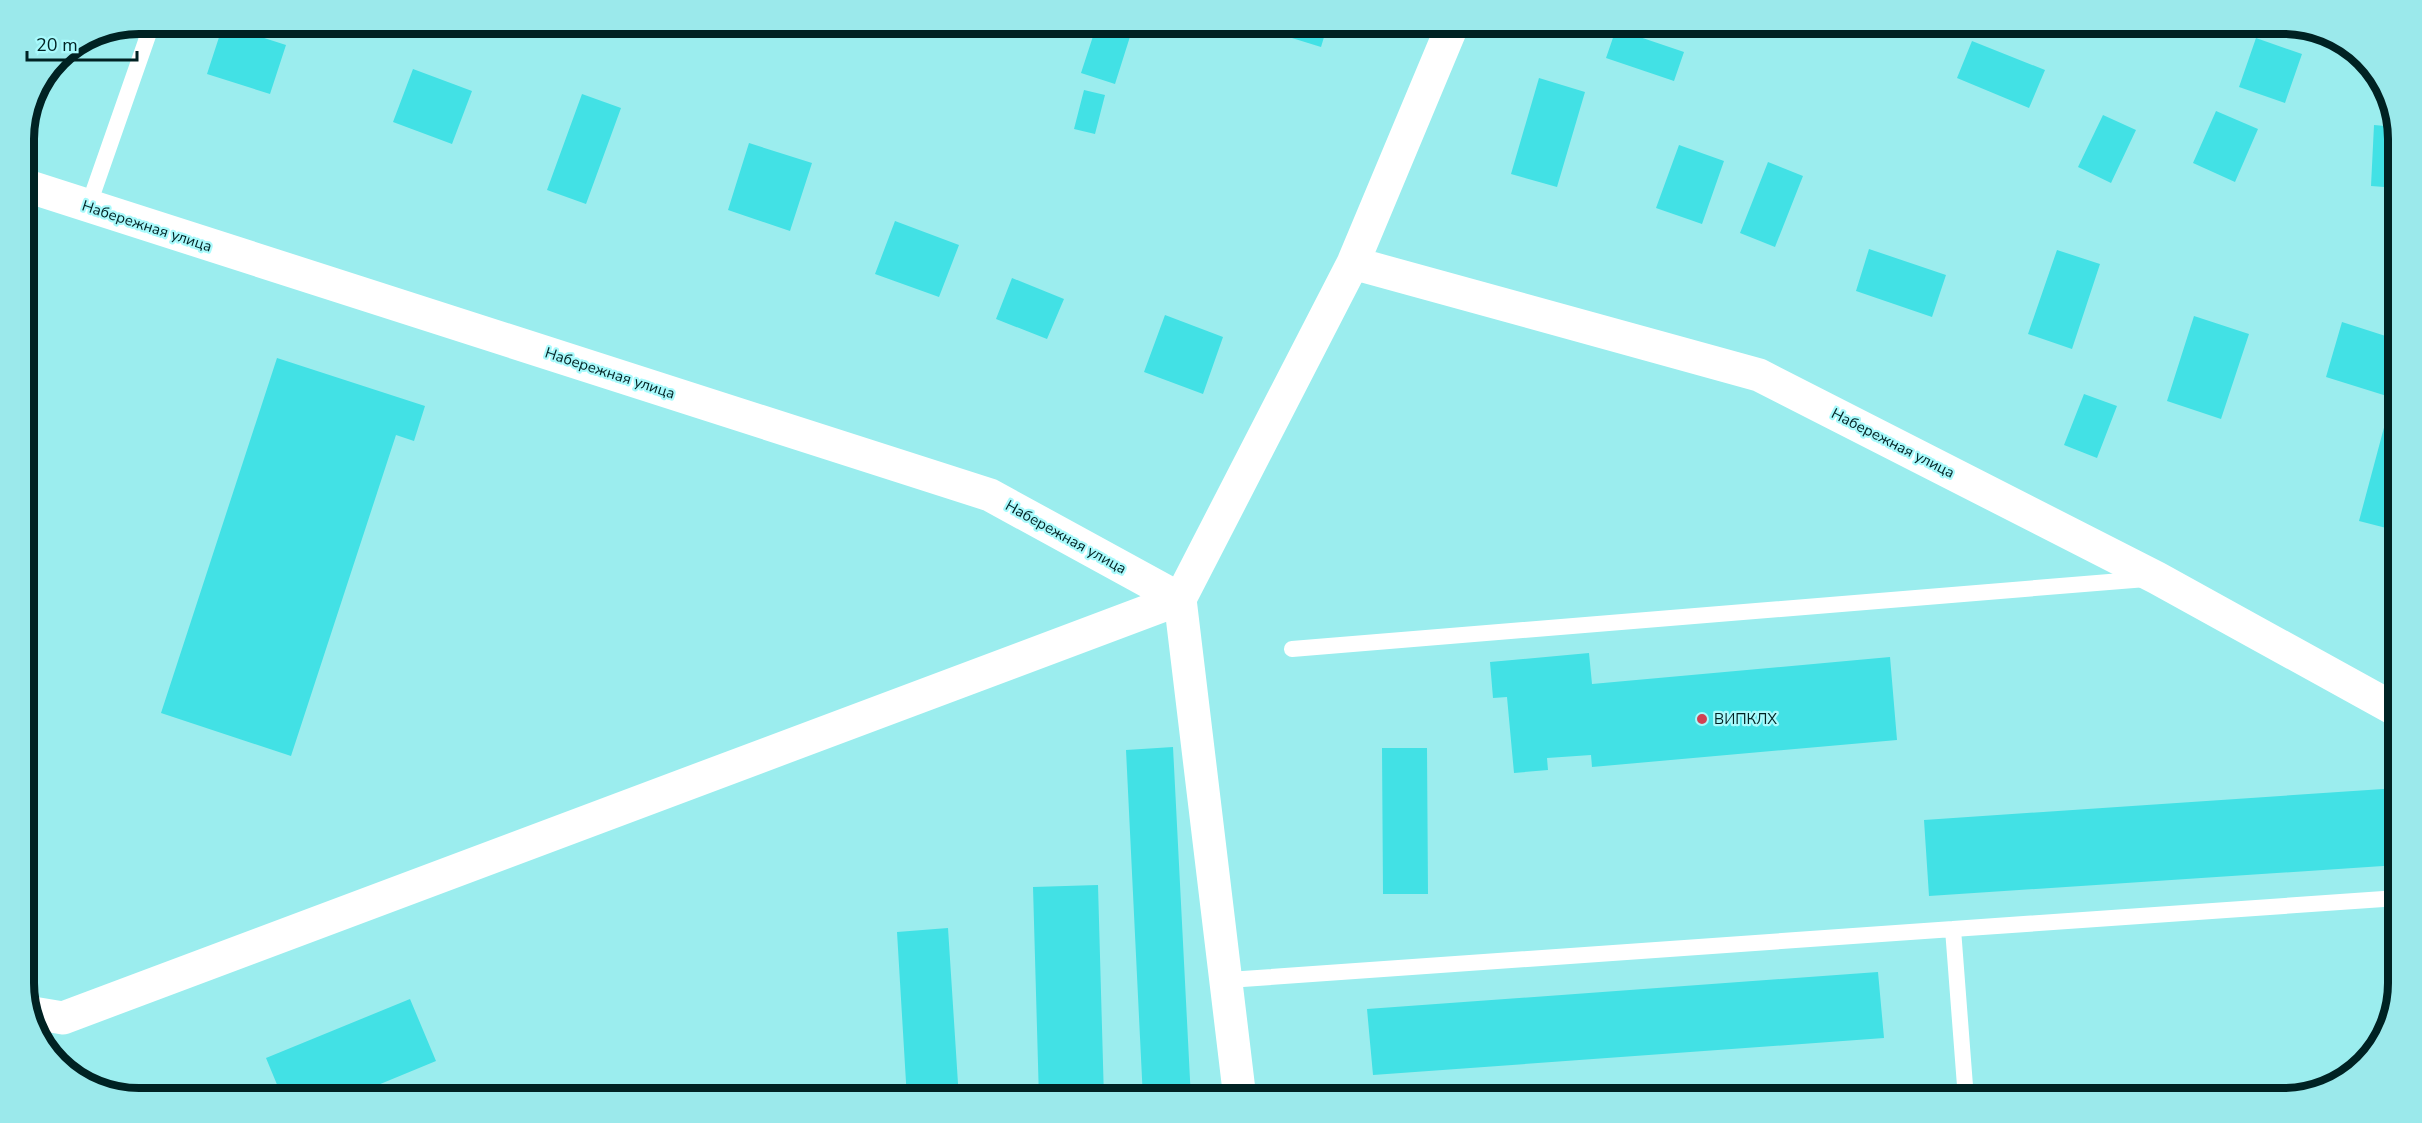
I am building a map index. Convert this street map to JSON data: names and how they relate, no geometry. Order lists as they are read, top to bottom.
{
  "streets": {
    "street": ["Набережная улица"]
  },
  "places": ["ВИПКЛХ"],
  "scale_bar": "20 m"
}
